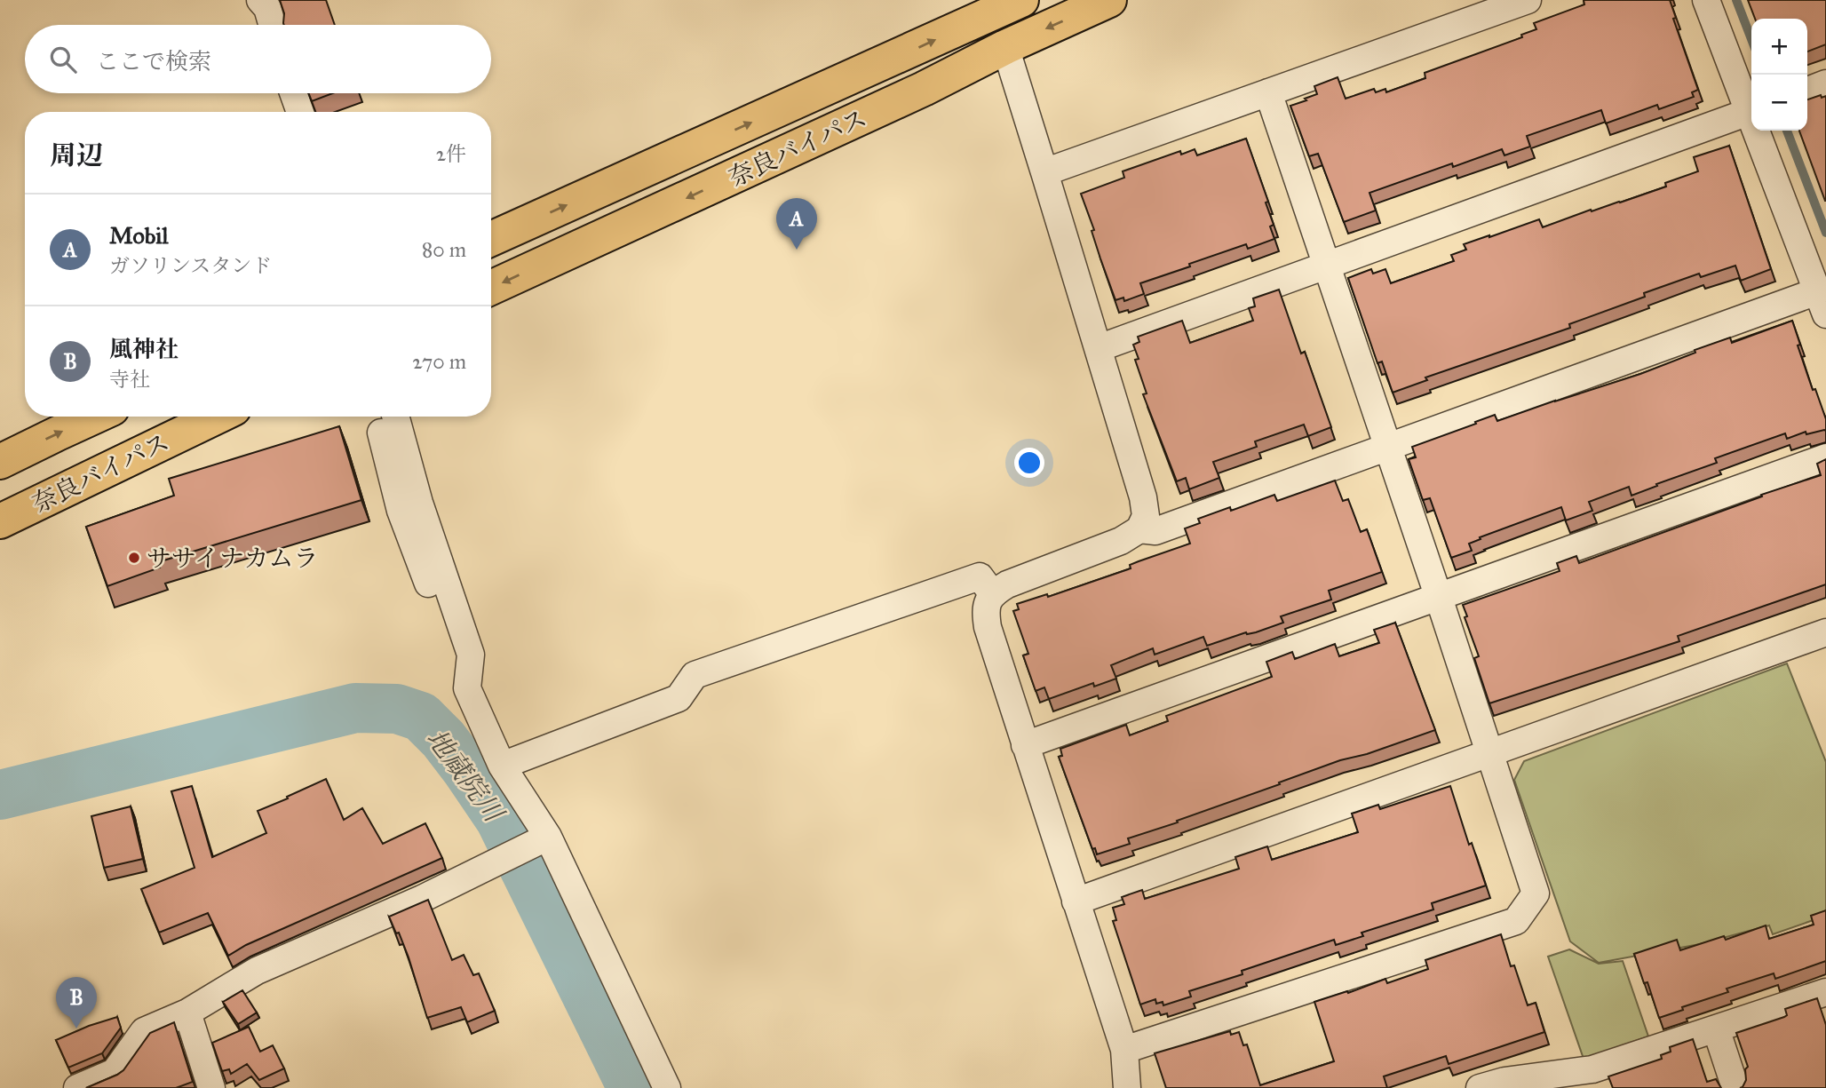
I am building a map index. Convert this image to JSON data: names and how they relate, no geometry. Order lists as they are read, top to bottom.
{
  "streets": {
    "highway": ["奈良バイパス"]
  },
  "water": ["地蔵院川"],
  "places": ["ササイナカムラ"],
  "page": {
    "map_buttons": ["+", "−"],
    "search": "ここで検索",
    "heading": ["周辺", "2件"],
    "list": [
      {
        "mark": "A",
        "name": "Mobil",
        "note": "ガソリンスタンド",
        "value": "80 m"
      },
      {
        "mark": "B",
        "name": "風神社",
        "note": "寺社",
        "value": "270 m"
      }
    ],
    "pins": ["A", "B"]
  }
}
